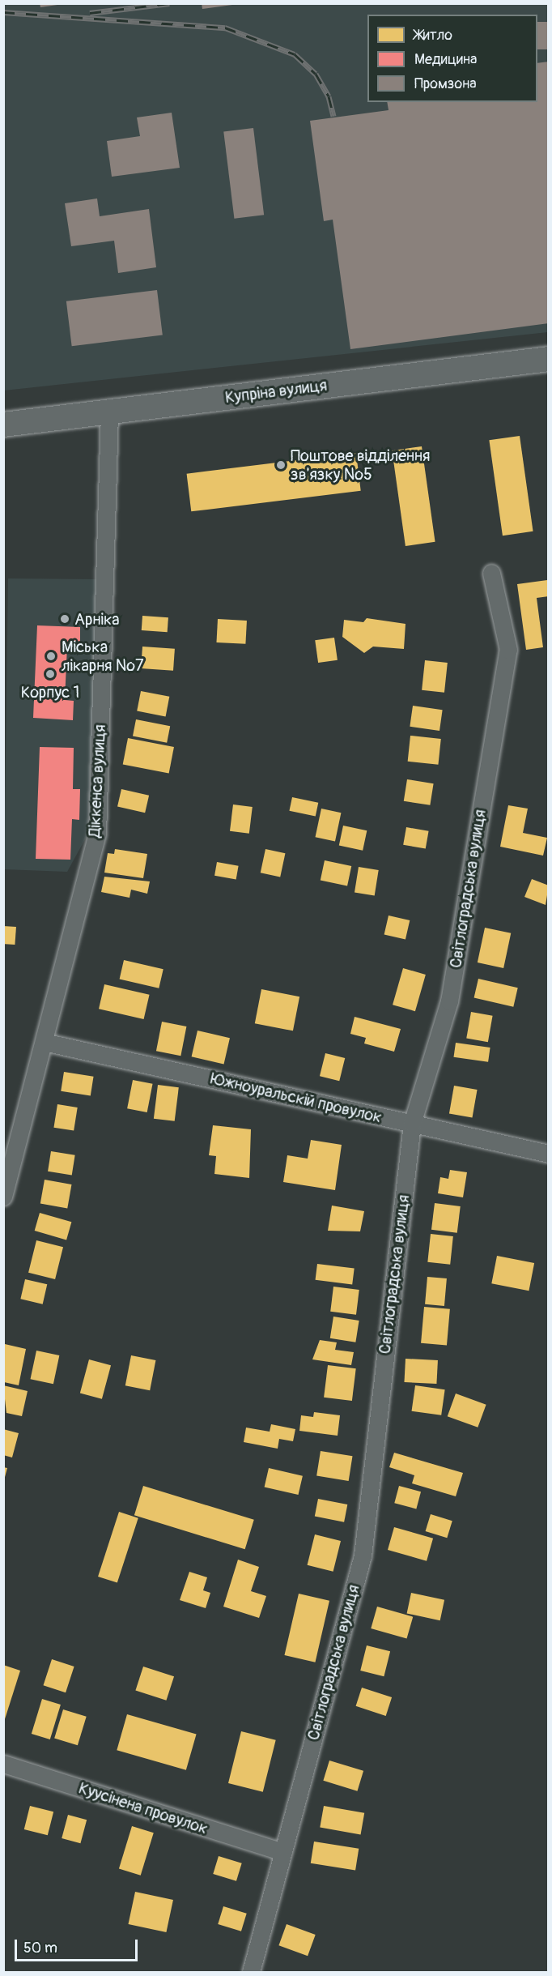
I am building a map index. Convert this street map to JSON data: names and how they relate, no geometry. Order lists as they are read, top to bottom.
{
  "streets": {
    "main road": ["Купріна вулиця"],
    "street": [
      "Діккенса вулиця",
      "Світлоградська вулиця",
      "Южноуральскій провулок",
      "Куусінена провулок"
    ]
  },
  "crossings": [
    ["Купріна вулиця", "Діккенса вулиця"],
    ["Діккенса вулиця", "Южноуральскій провулок"],
    ["Світлоградська вулиця", "Южноуральскій провулок"],
    ["Світлоградська вулиця", "Куусінена провулок"]
  ],
  "places": [
    "Поштове відділення зв'язку №5",
    "Арніка",
    "Міська лікарня №7",
    "Корпус 1"
  ],
  "legend": ["Житло", "Медицина", "Промзона"],
  "scale_bar": "50 m"
}
